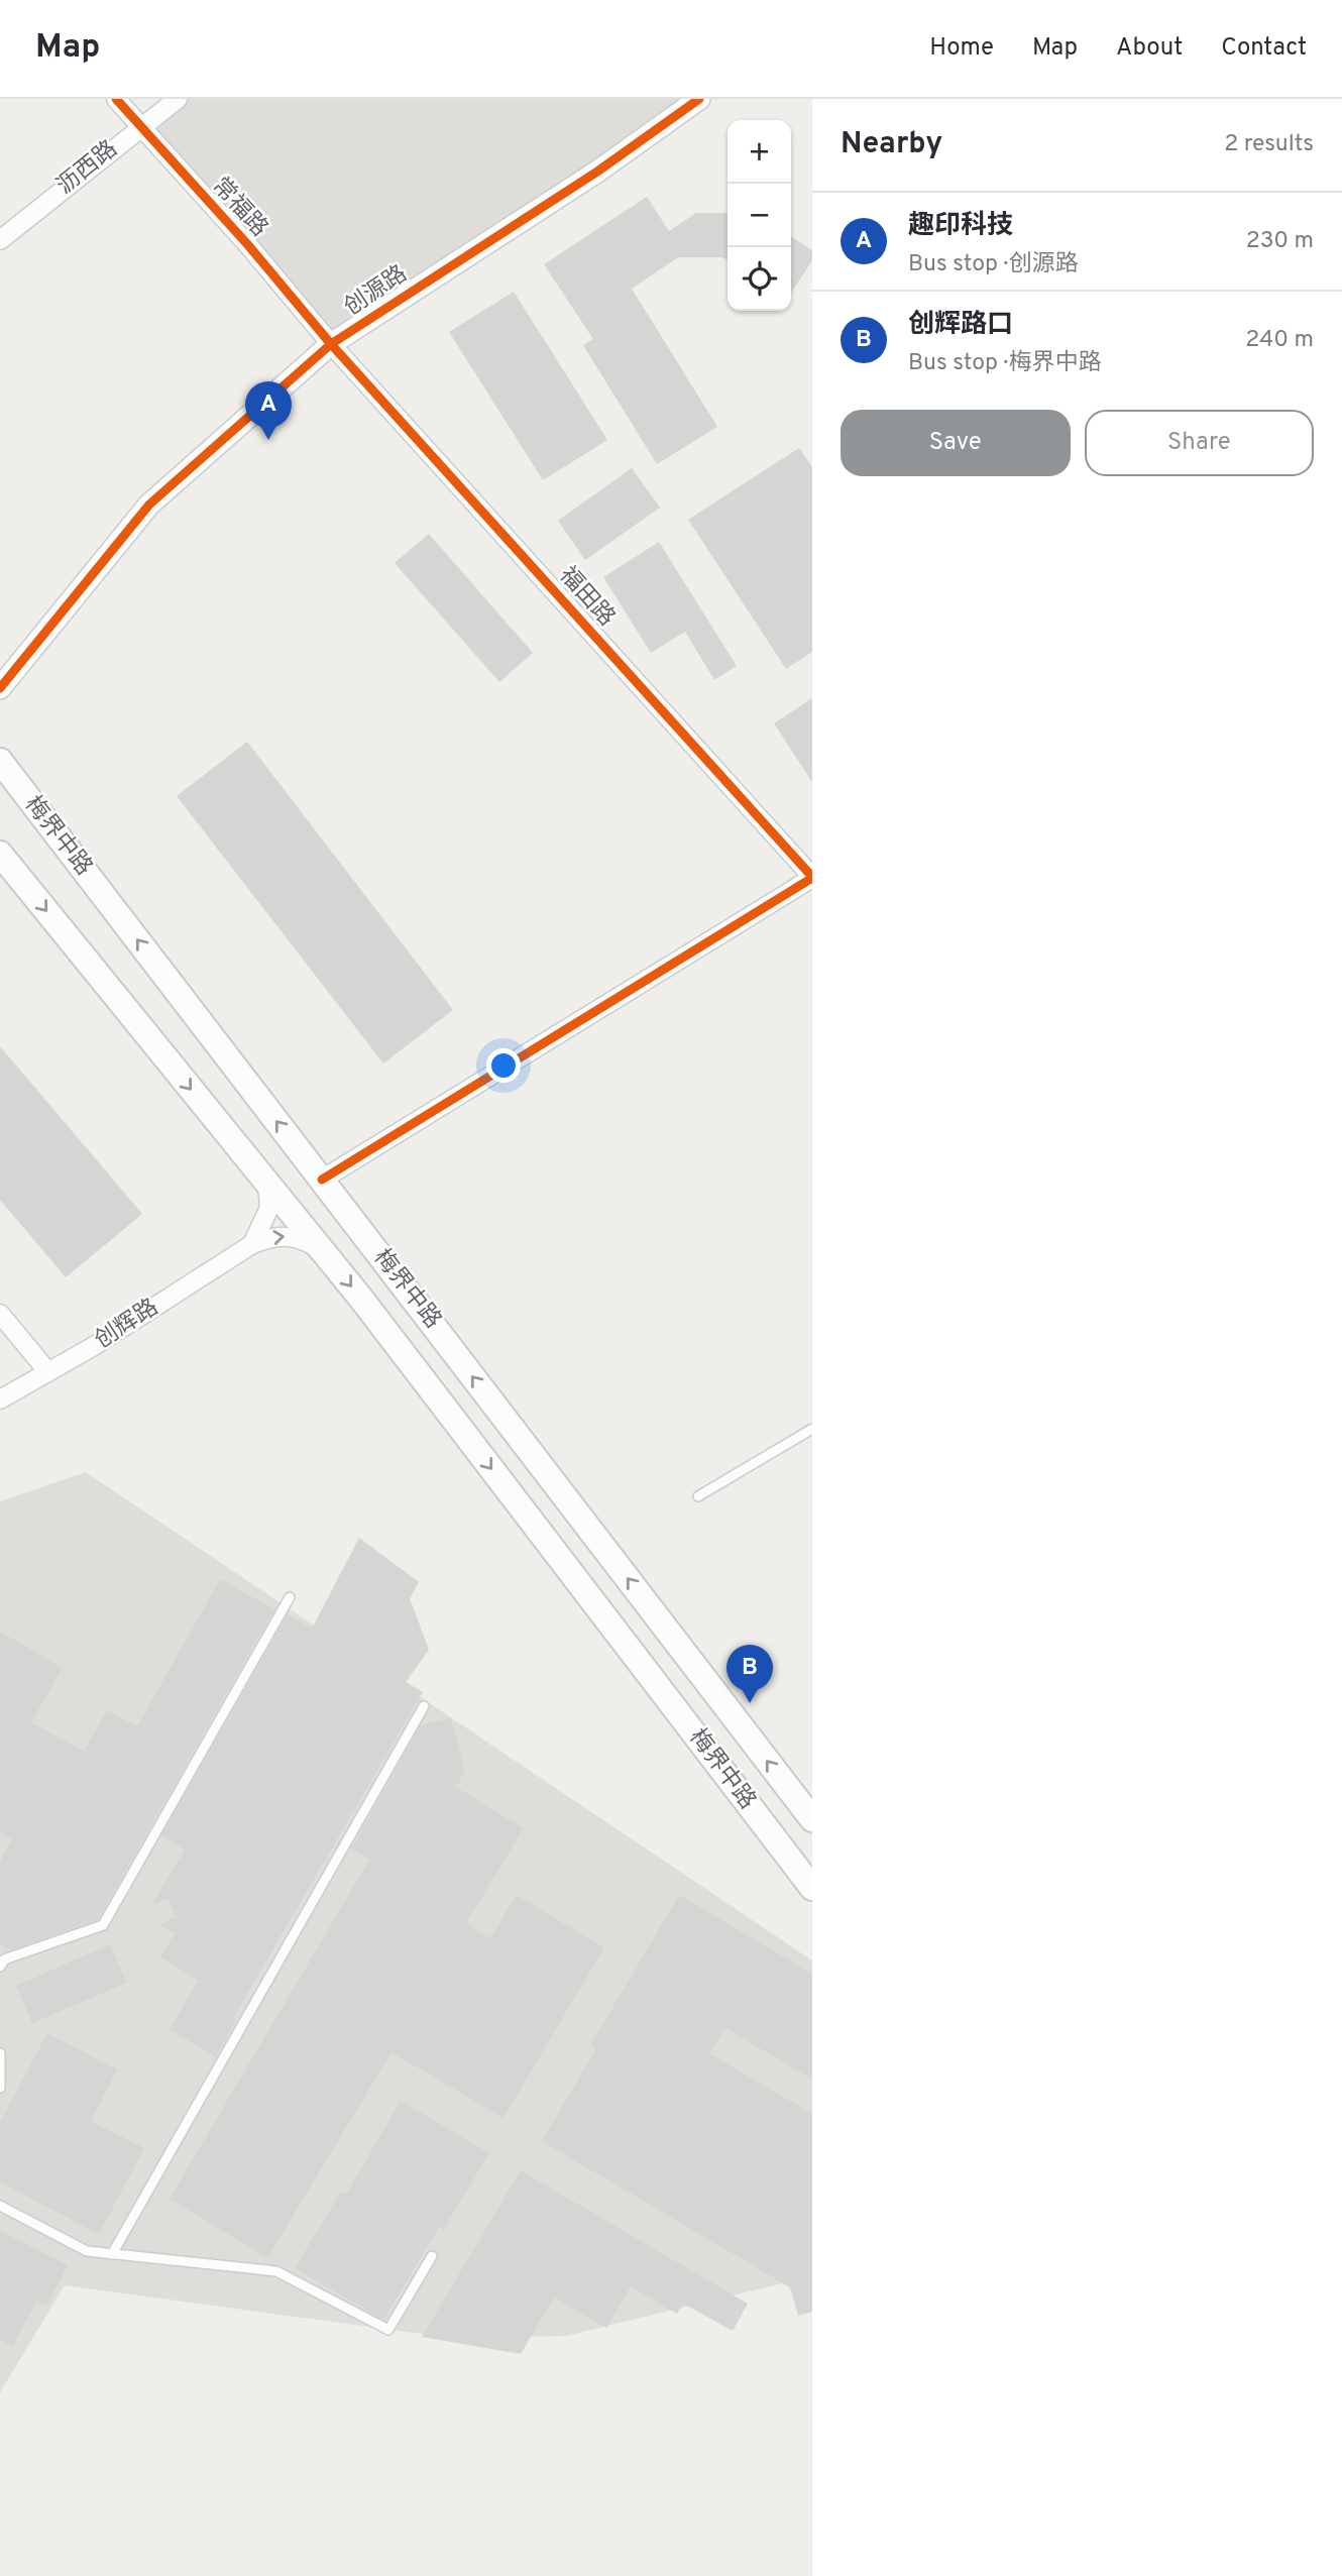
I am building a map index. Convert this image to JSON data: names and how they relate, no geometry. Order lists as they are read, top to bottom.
{
  "streets": {
    "main road": ["梅界中路"],
    "street": [
      "沥西路",
      "常福路",
      "创源路",
      "福田路",
      "创辉路"
    ]
  },
  "crossings": [
    ["沥西路", "常福路"],
    ["常福路", "创源路"],
    ["常福路", "福田路"],
    ["创源路", "福田路"],
    ["梅界中路", "创辉路"]
  ],
  "page": {
    "header": "Map",
    "nav": [
      "Home",
      "Map",
      "About",
      "Contact"
    ],
    "heading": ["Nearby", "2 results"],
    "map_buttons": ["+", "−"],
    "list": [
      {
        "mark": "A",
        "name": "趣印科技",
        "note": "Bus stop · 创源路",
        "value": "230 m"
      },
      {
        "mark": "B",
        "name": "创辉路口",
        "note": "Bus stop · 梅界中路",
        "value": "240 m"
      }
    ],
    "pins": ["A", "B"],
    "buttons": ["Save", "Share"]
  }
}
